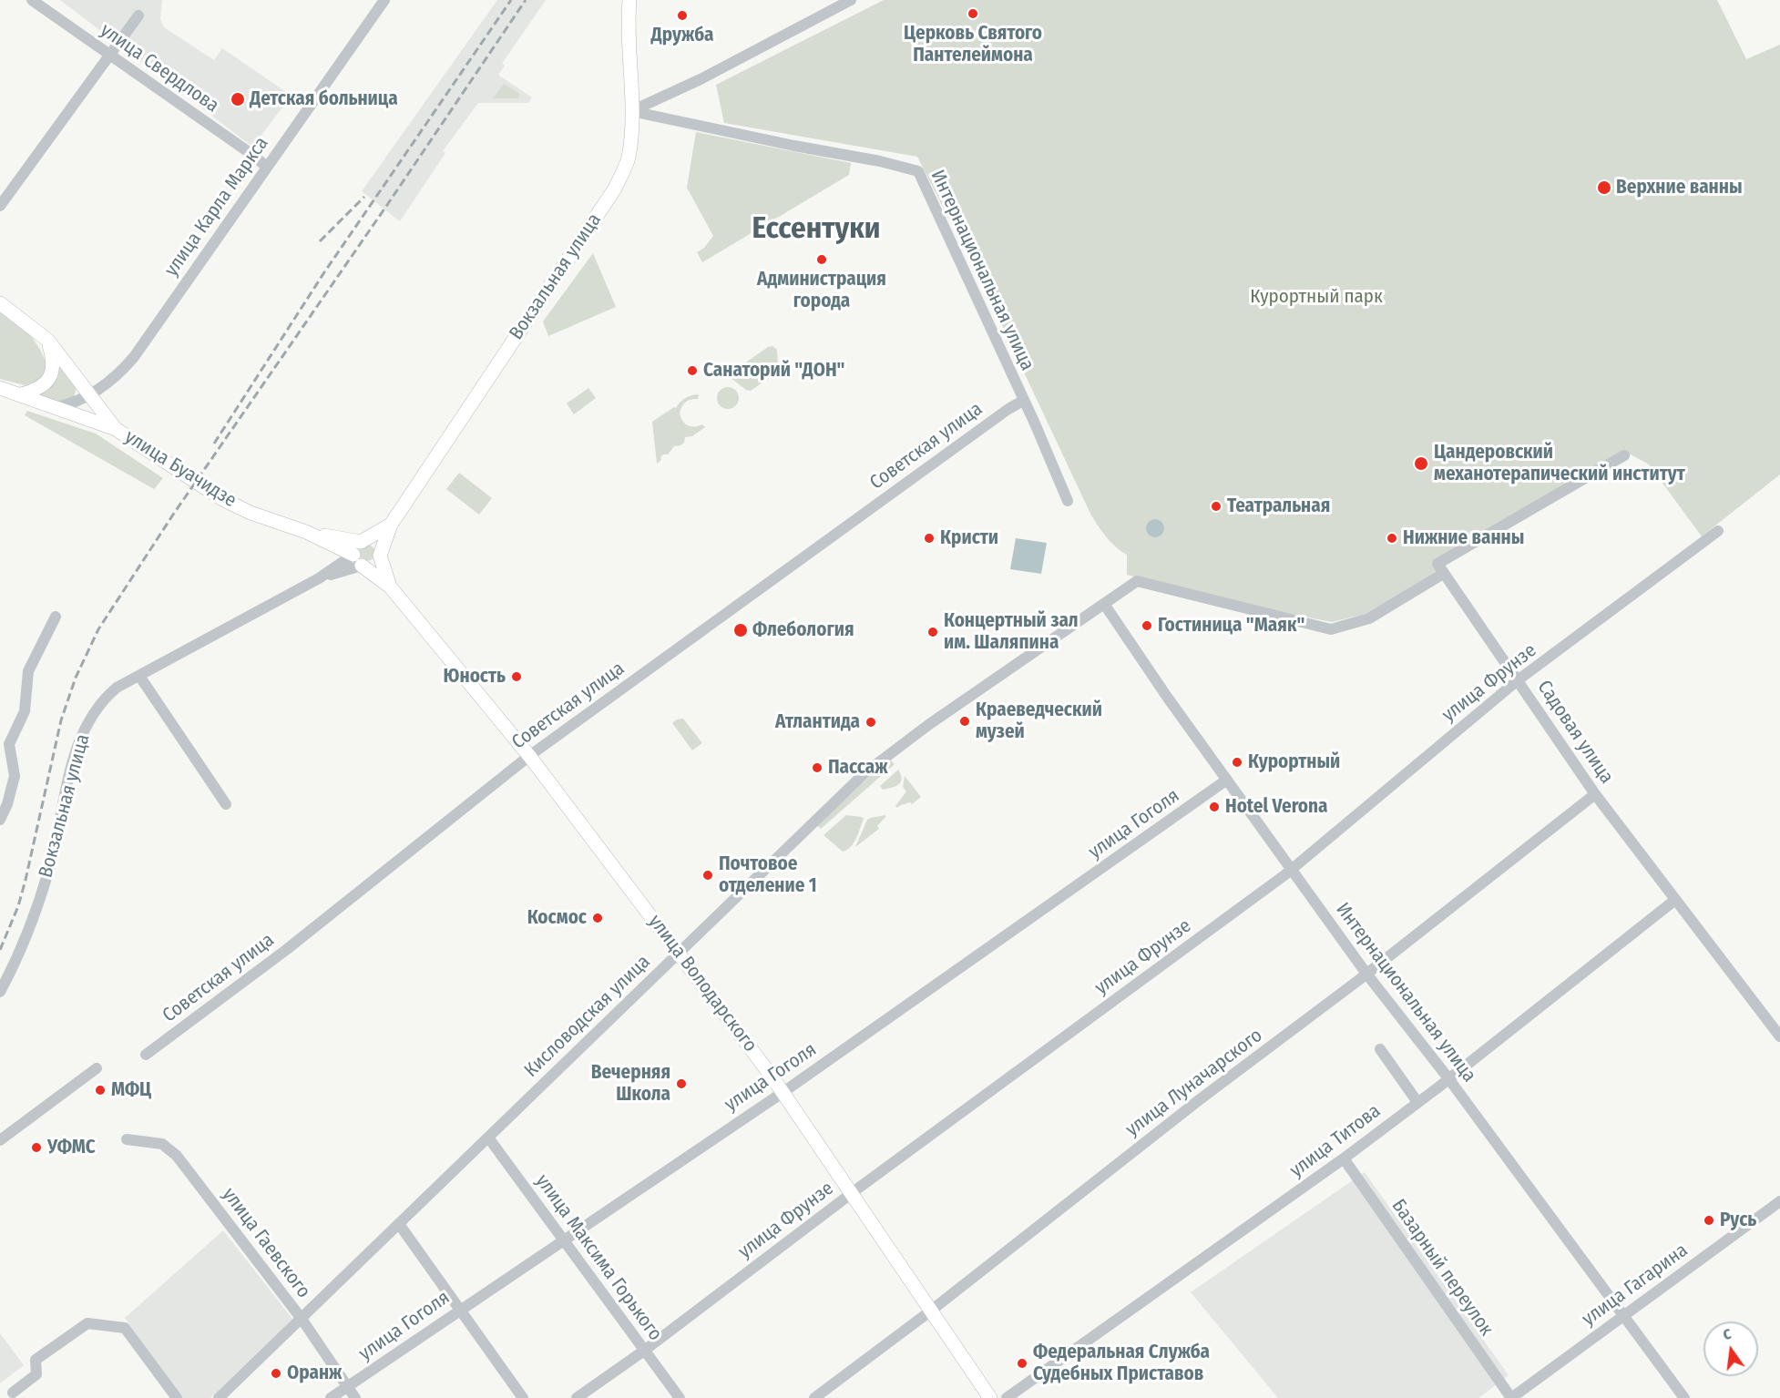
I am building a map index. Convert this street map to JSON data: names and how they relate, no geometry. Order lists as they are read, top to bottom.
{
  "streets": {
    "main road": ["Вокзальная улица", "улица Буачидзе", "улица Володарского"],
    "street": [
      "улица Свердлова",
      "улица Карла Маркса",
      "Интернациональная улица",
      "Советская улица",
      "улица Фрунзе",
      "Садовая улица",
      "улица Гоголя",
      "Кисловодская улица",
      "улица Луначарского",
      "улица Титова",
      "улица Гаевского",
      "улица Максима Горького",
      "Базарный переулок",
      "улица Гагарина"
    ]
  },
  "crossings": [
    ["улица Свердлова", "улица Карла Маркса"],
    ["улица Карла Маркса", "улица Буачидзе"],
    ["Интернациональная улица", "Вокзальная улица"],
    ["Интернациональная улица", "Советская улица"],
    ["Интернациональная улица", "улица Фрунзе"],
    ["Интернациональная улица", "улица Гоголя"],
    ["Интернациональная улица", "Кисловодская улица"],
    ["Интернациональная улица", "улица Луначарского"],
    ["Интернациональная улица", "улица Титова"],
    ["Интернациональная улица", "улица Гагарина"],
    ["Советская улица", "улица Володарского"],
    ["улица Фрунзе", "Садовая улица"],
    ["улица Фрунзе", "улица Володарского"],
    ["улица Фрунзе", "улица Максима Горького"],
    ["Садовая улица", "Кисловодская улица"],
    ["Садовая улица", "улица Луначарского"],
    ["Садовая улица", "улица Титова"],
    ["улица Гоголя", "улица Володарского"],
    ["улица Гоголя", "улица Гаевского"],
    ["улица Гоголя", "улица Максима Горького"],
    ["улица Володарского", "Кисловодская улица"],
    ["улица Володарского", "улица Луначарского"],
    ["Кисловодская улица", "улица Гаевского"],
    ["Кисловодская улица", "улица Максима Горького"],
    ["улица Титова", "Базарный переулок"],
    ["Базарный переулок", "улица Гагарина"]
  ],
  "districts": ["Ессентуки"],
  "parks": ["Курортный парк"],
  "places": [
    "Церковь Святого Пантелеймона",
    "Дружба",
    "Детская больница",
    "Верхние ванны",
    "Администрация города",
    "Санаторий \"ДОН\"",
    "Цандеровский механотерапический институт",
    "Театральная",
    "Кристи",
    "Нижние ванны",
    "Гостиница \"Маяк\"",
    "Флебология",
    "Концертный зал им. Шаляпина",
    "Юность",
    "Краеведческий музей",
    "Атлантида",
    "Курортный",
    "Пассаж",
    "Hotel Verona",
    "Почтовое отделение 1",
    "Космос",
    "Вечерняя Школа",
    "МФЦ",
    "УФМС",
    "Русь",
    "Федеральная Служба Судебных Приставов",
    "Оранж"
  ],
  "north": "top"
}
